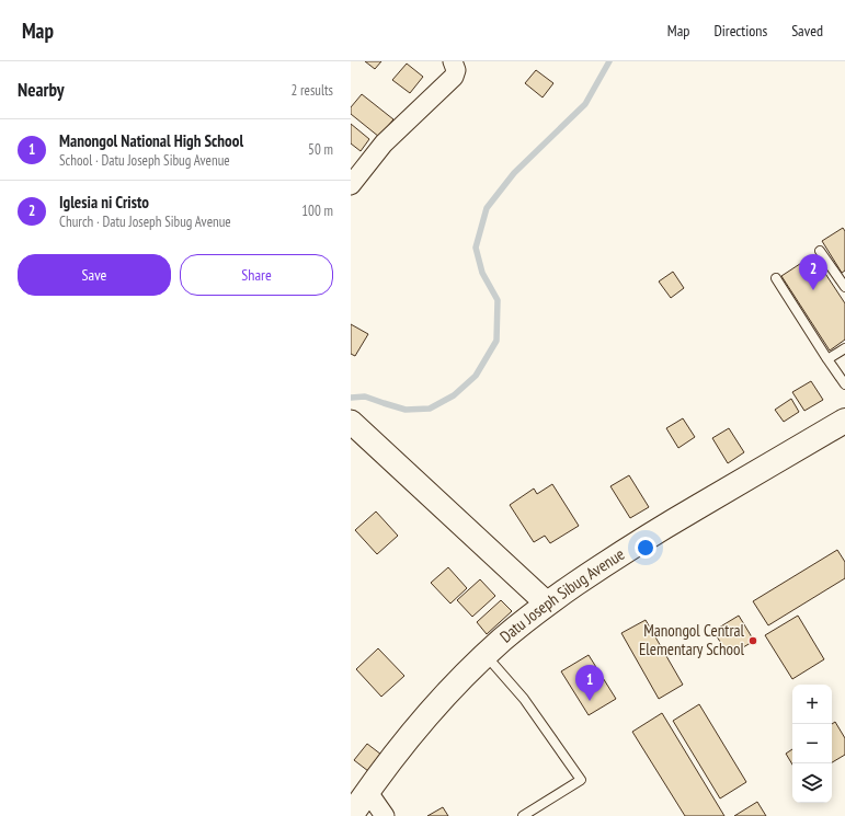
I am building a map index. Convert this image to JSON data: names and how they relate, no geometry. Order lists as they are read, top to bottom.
{
  "streets": {
    "main road": ["Datu Joseph Sibug Avenue"]
  },
  "places": ["Manongol Central Elementary School"],
  "page": {
    "header": "Map",
    "nav": ["Map", "Directions", "Saved"],
    "heading": ["Nearby", "2 results"],
    "list": [
      {
        "mark": "1",
        "name": "Manongol National High School",
        "note": "School · Datu Joseph Sibug Avenue",
        "value": "50 m"
      },
      {
        "mark": "2",
        "name": "Iglesia ni Cristo",
        "note": "Church · Datu Joseph Sibug Avenue",
        "value": "100 m"
      }
    ],
    "buttons": ["Save", "Share"],
    "pins": ["2", "1"],
    "map_buttons": ["+", "−"]
  }
}
